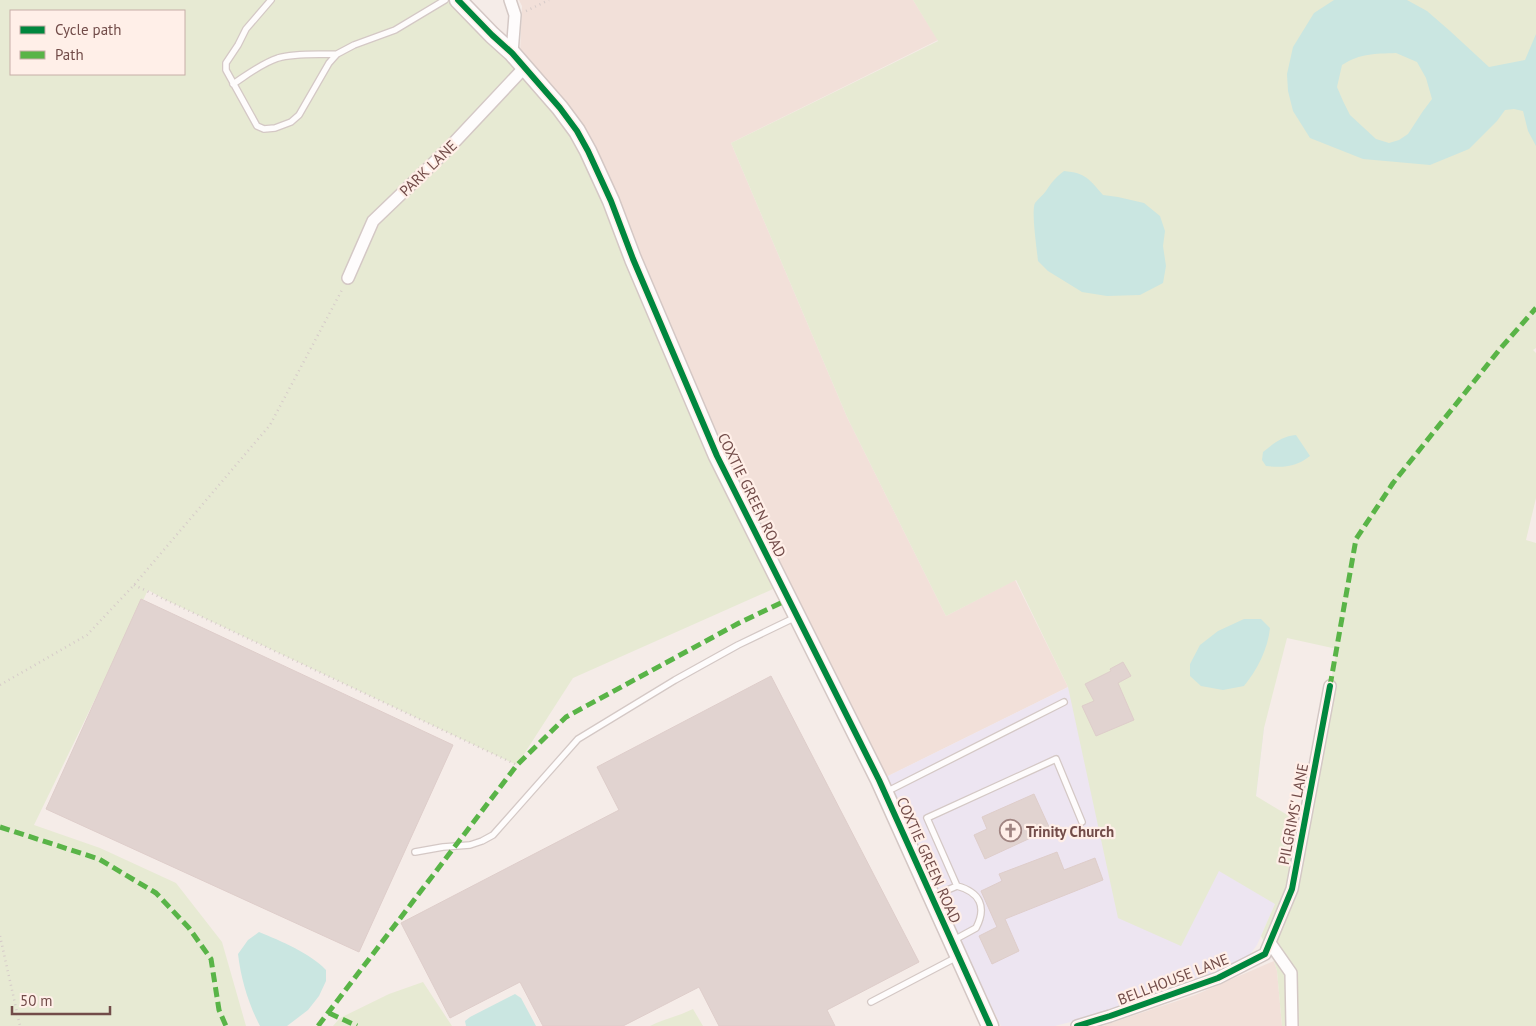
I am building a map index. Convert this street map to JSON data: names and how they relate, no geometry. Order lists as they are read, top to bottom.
{
  "streets": {
    "street": [
      "PARK LANE",
      "COXTIE GREEN ROAD",
      "PILGRIMS' LANE",
      "BELLHOUSE LANE"
    ]
  },
  "crossings": [
    ["PARK LANE", "COXTIE GREEN ROAD"],
    ["PILGRIMS' LANE", "BELLHOUSE LANE"]
  ],
  "places": {
    "church": ["Trinity Church"]
  },
  "legend": ["Cycle path", "Path"],
  "scale_bar": "50 m"
}
